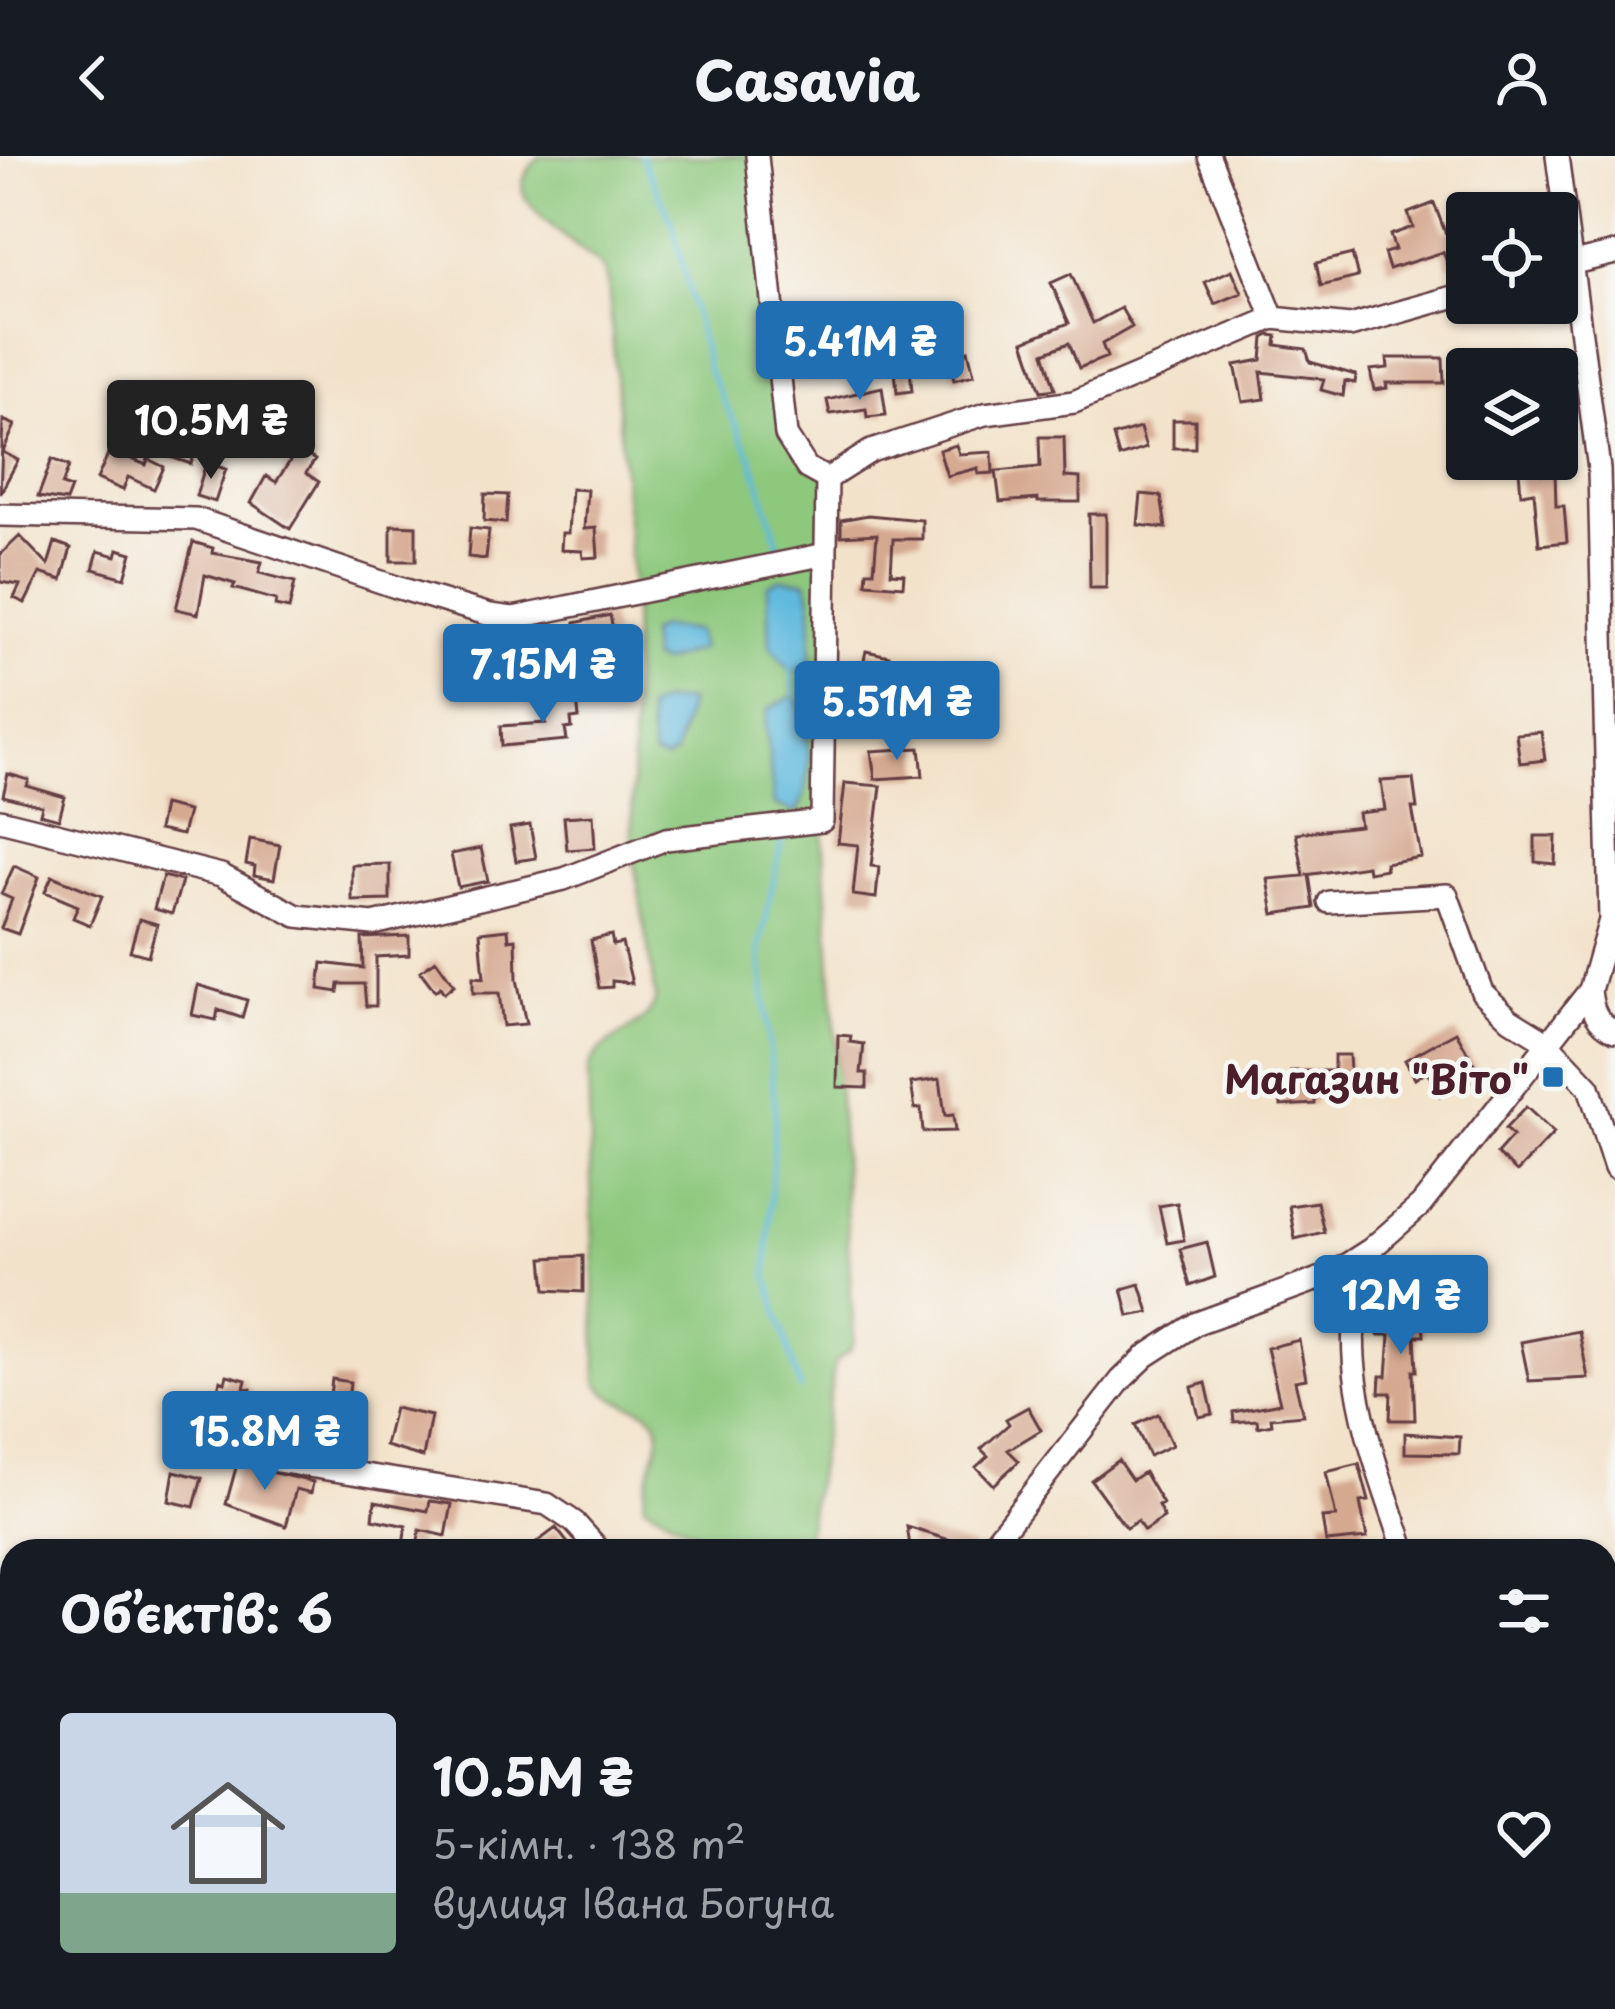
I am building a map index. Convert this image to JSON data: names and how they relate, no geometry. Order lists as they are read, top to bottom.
{
  "places": {
    "transit": ["Магазин \"Віто\""]
  },
  "page": {
    "header": "Casavia",
    "price": [
      "5.41M ₴",
      "10.5M ₴",
      "7.15M ₴",
      "5.51M ₴",
      "12M ₴",
      "15.8M ₴"
    ],
    "heading": "Об’єктів: 6",
    "list": [
      {
        "name": "10.5M ₴",
        "note": "5-кімн. · 138 m² · вулиця Івана Богуна"
      }
    ]
  }
}
